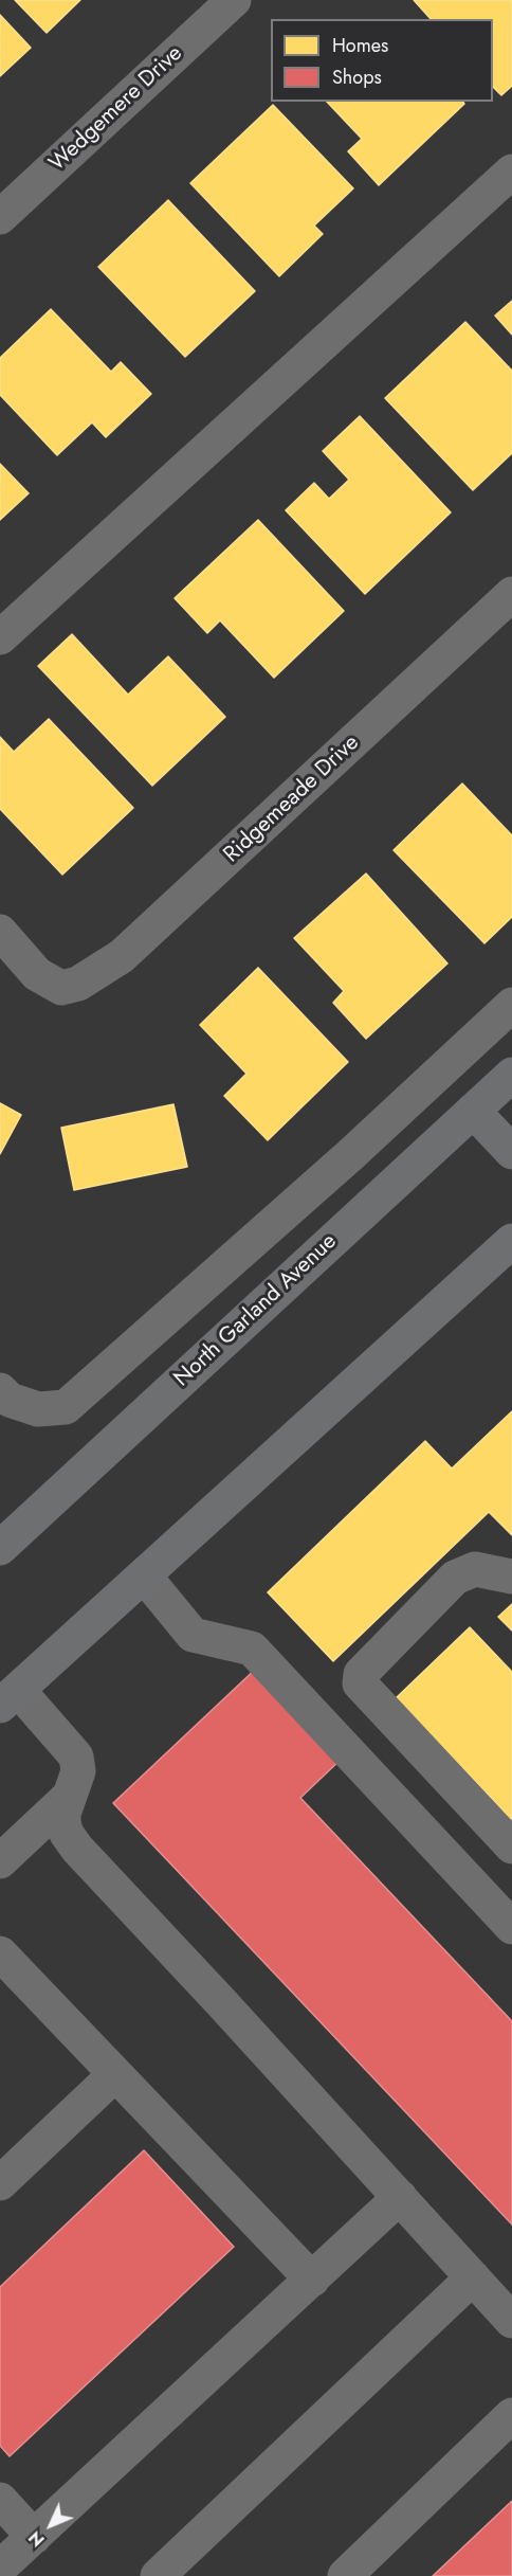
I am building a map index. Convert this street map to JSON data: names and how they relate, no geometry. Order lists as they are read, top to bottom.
{
  "streets": {
    "main road": ["North Garland Avenue"],
    "street": ["Wedgemere Drive", "Ridgemeade Drive"]
  },
  "legend": ["Homes", "Shops"],
  "north": "bottom left"
}
